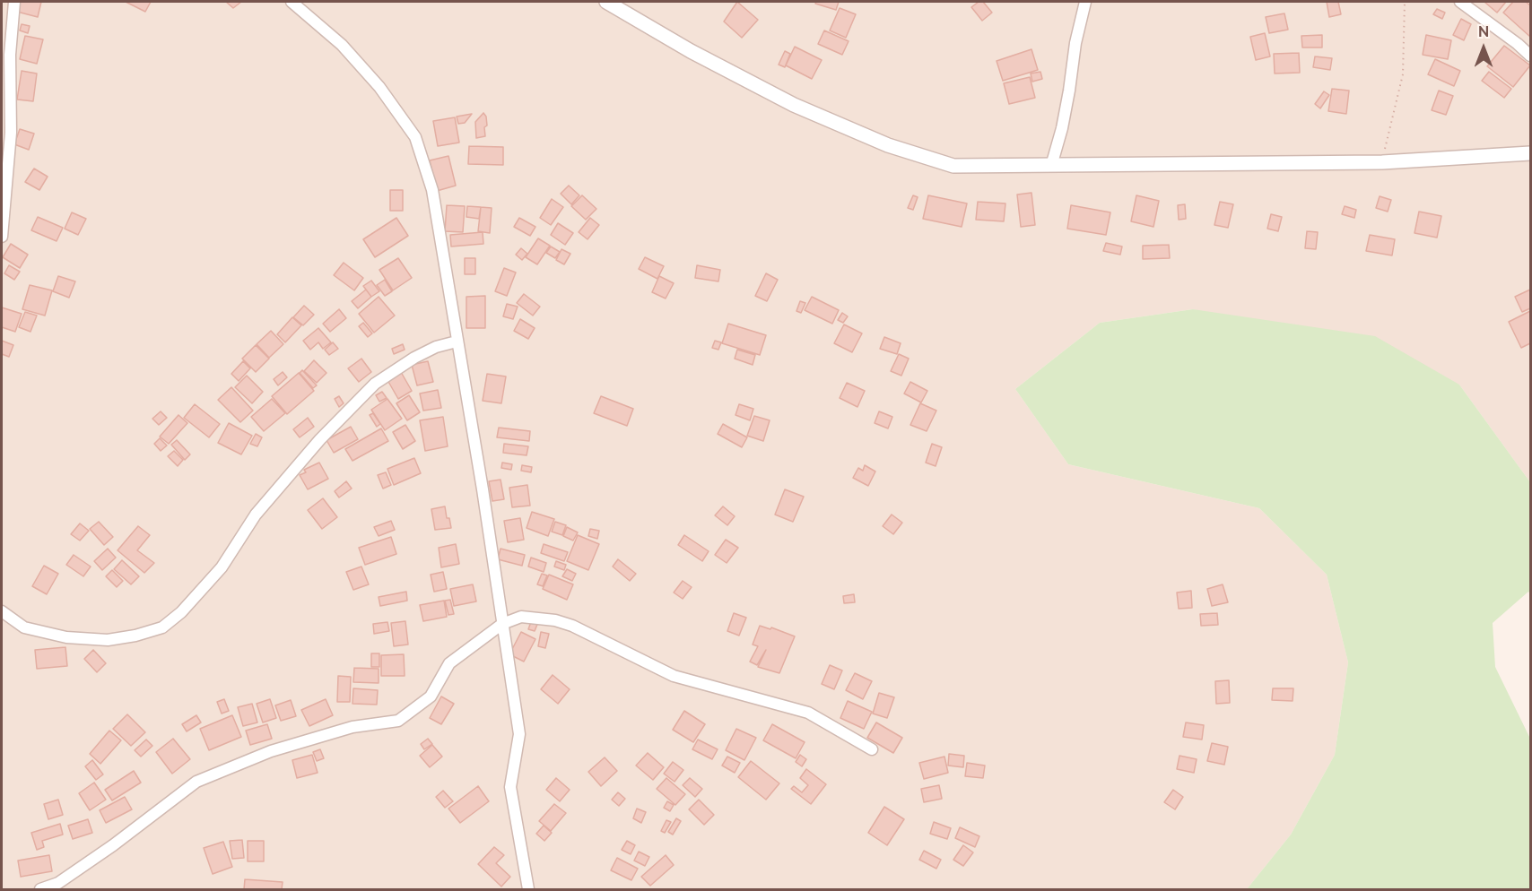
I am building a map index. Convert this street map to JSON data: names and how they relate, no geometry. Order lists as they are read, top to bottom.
{
  "north": "top"
}
